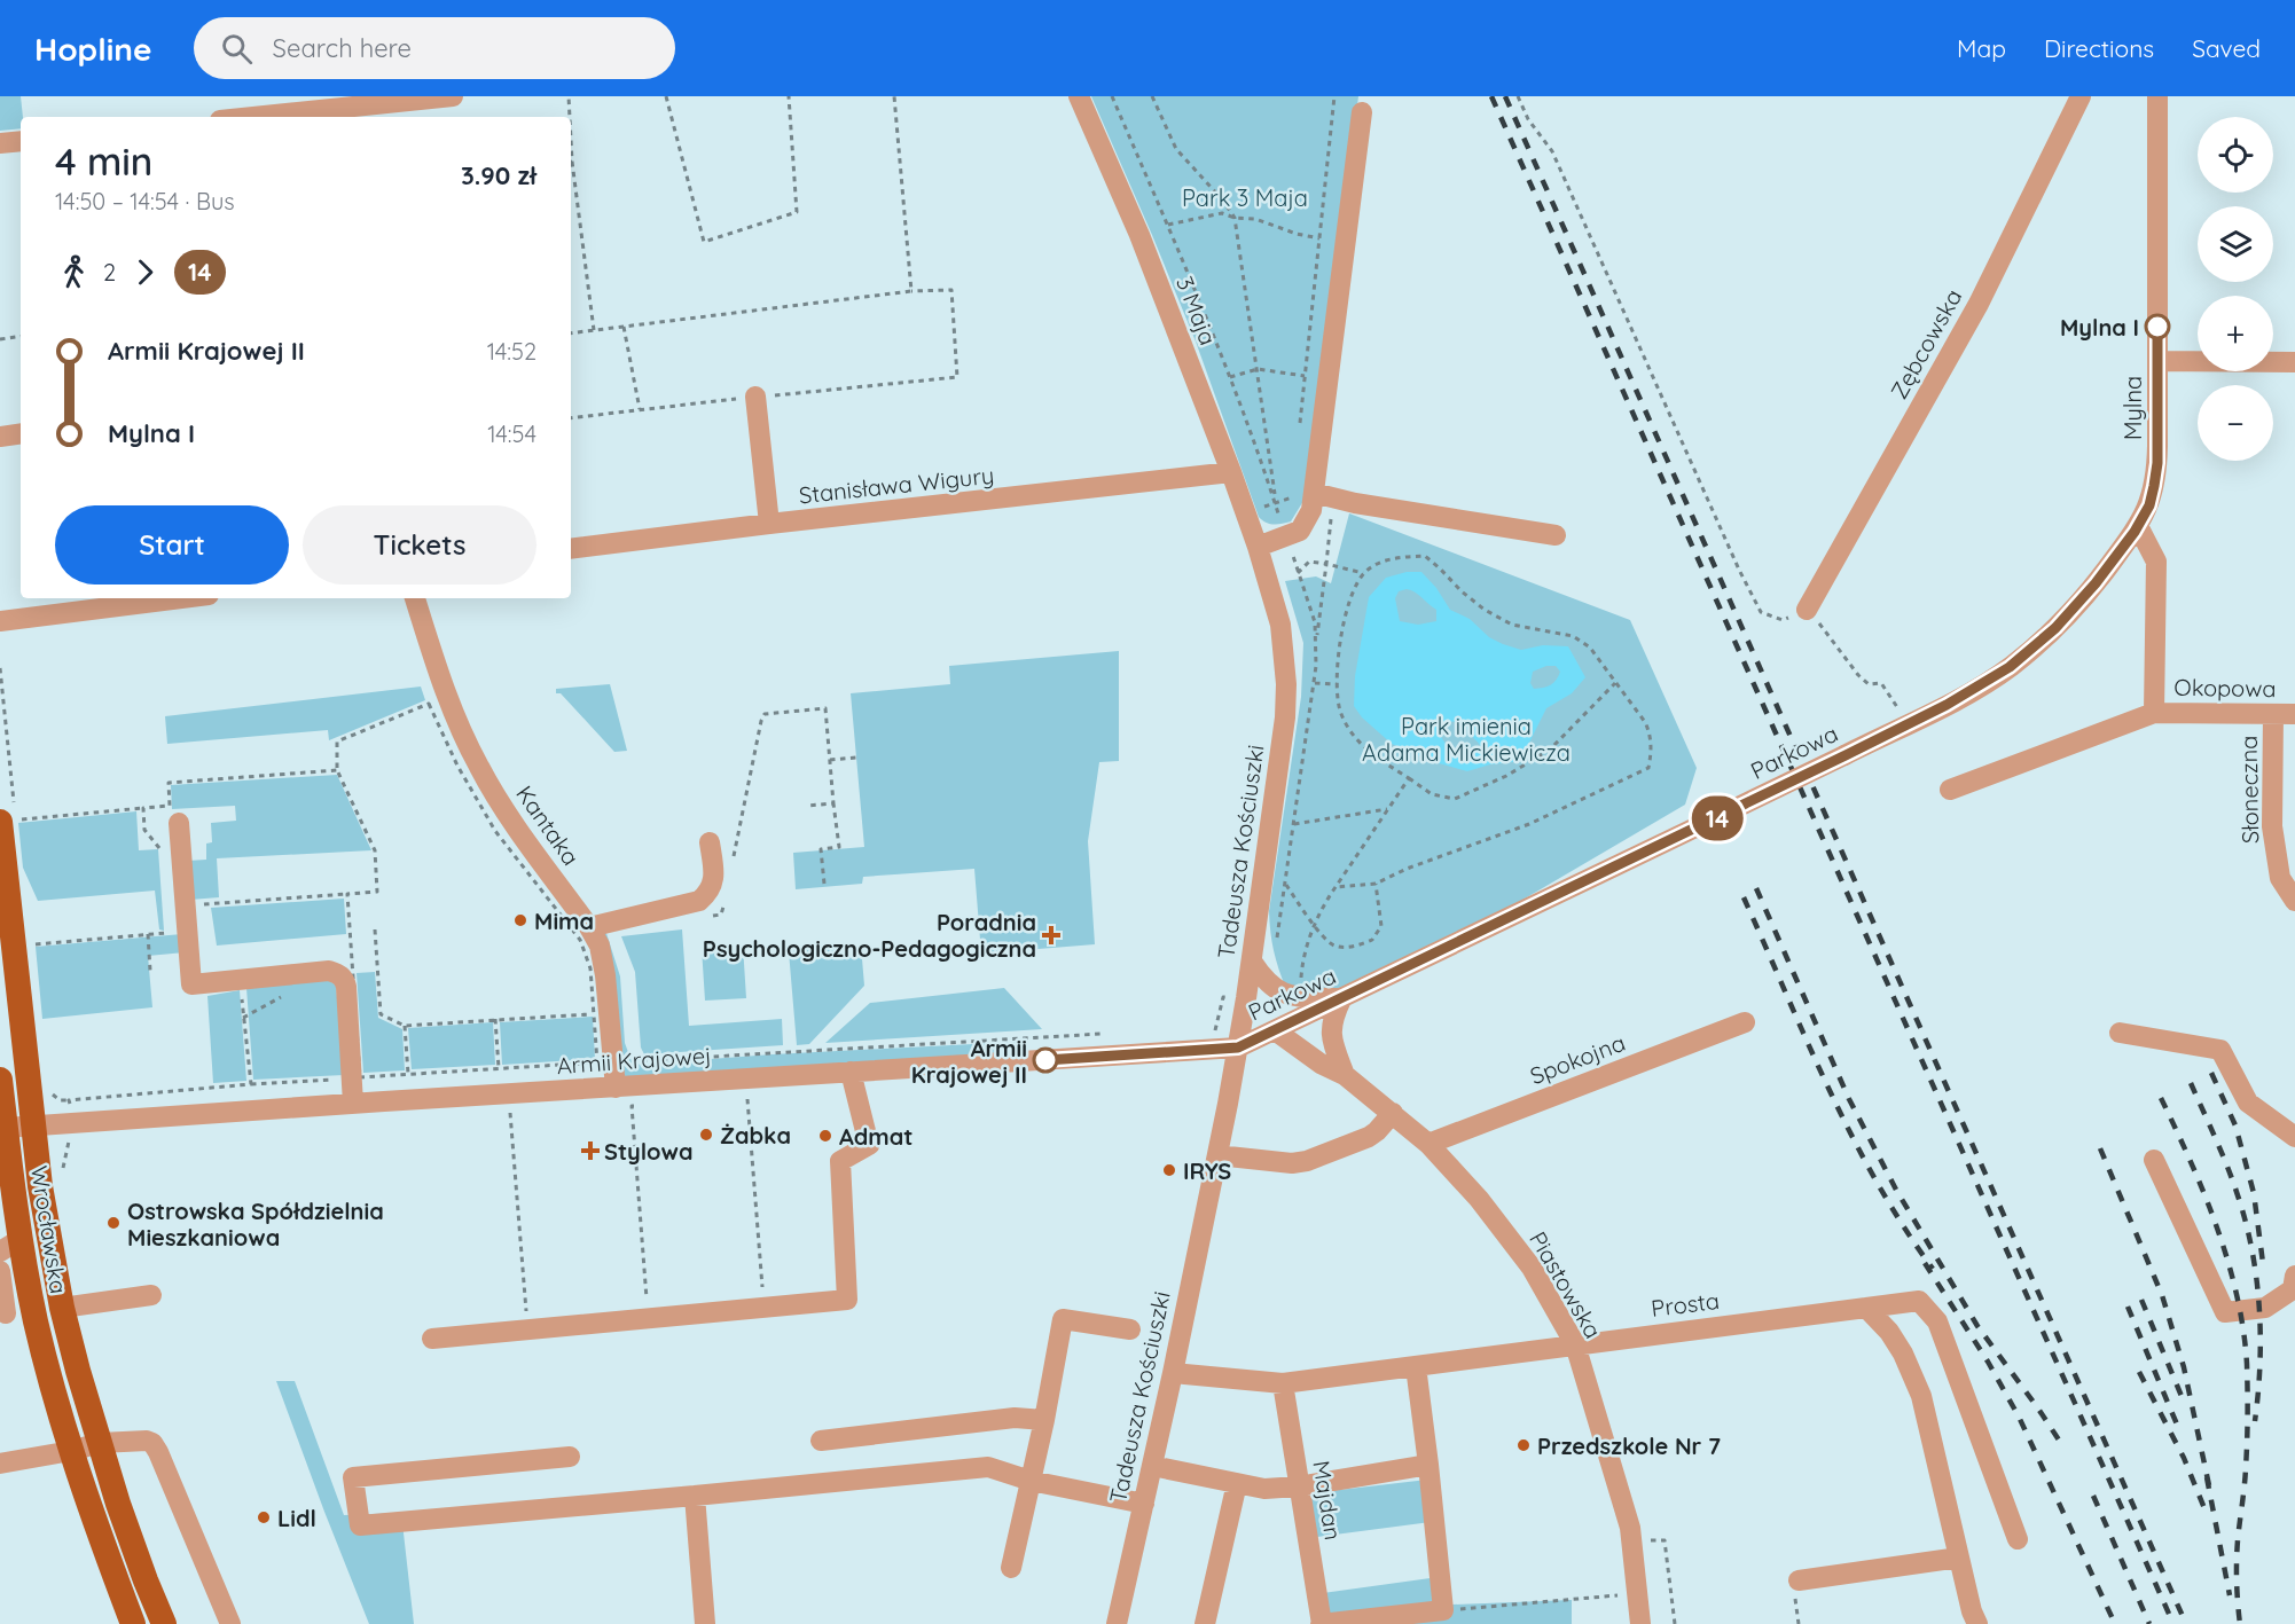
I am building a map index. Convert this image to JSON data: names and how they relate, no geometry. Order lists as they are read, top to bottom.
{
  "streets": {
    "main road": ["Wrocławska"],
    "street": [
      "3 Maja",
      "Zębcowska",
      "Mylna",
      "Stanisława Wigury",
      "Okopowa",
      "Parkowa",
      "Słoneczna",
      "Kantaka",
      "Tadeusza Kościuszki",
      "Spokojna",
      "Armii Krajowej",
      "Piastowska",
      "Prosta",
      "Majdan"
    ]
  },
  "crossings": [
    ["3 Maja", "Stanisława Wigury"],
    ["3 Maja", "Tadeusza Kościuszki"],
    ["Mylna", "Parkowa"],
    ["Okopowa", "Słoneczna"],
    ["Parkowa", "Tadeusza Kościuszki"],
    ["Parkowa", "Armii Krajowej"],
    ["Parkowa", "Piastowska"],
    ["Kantaka", "Armii Krajowej"],
    ["Tadeusza Kościuszki", "Armii Krajowej"],
    ["Tadeusza Kościuszki", "Prosta"],
    ["Spokojna", "Piastowska"],
    ["Armii Krajowej", "Wrocławska"],
    ["Piastowska", "Prosta"],
    ["Prosta", "Majdan"]
  ],
  "parks": ["Park 3 Maja", "Park imienia Adama Mickiewicza"],
  "places": {
    "other": [
      "Mylna I",
      "Mima",
      "Armii Krajowej II",
      "Żabka",
      "Admat",
      "IRYS",
      "Ostrowska Spółdzielnia Mieszkaniowa",
      "Przedszkole Nr 7",
      "Lidl"
    ],
    "health": ["Poradnia Psychologiczno-Pedagogiczna", "Stylowa"]
  },
  "lines": ["bus line 14"],
  "page": {
    "header": "Hopline",
    "search": "Search here",
    "nav": ["Map", "Directions", "Saved"],
    "on_map": "14",
    "map_buttons": ["+", "−"],
    "heading": ["4 min", "14:50 – 14:54 · Bus", "3.90 zł"],
    "legs": ["2", "14"],
    "list": [
      {
        "name": "Armii Krajowej II",
        "value": "14:52"
      },
      {
        "name": "Mylna I",
        "value": "14:54"
      }
    ],
    "buttons": ["Start", "Tickets"]
  }
}
